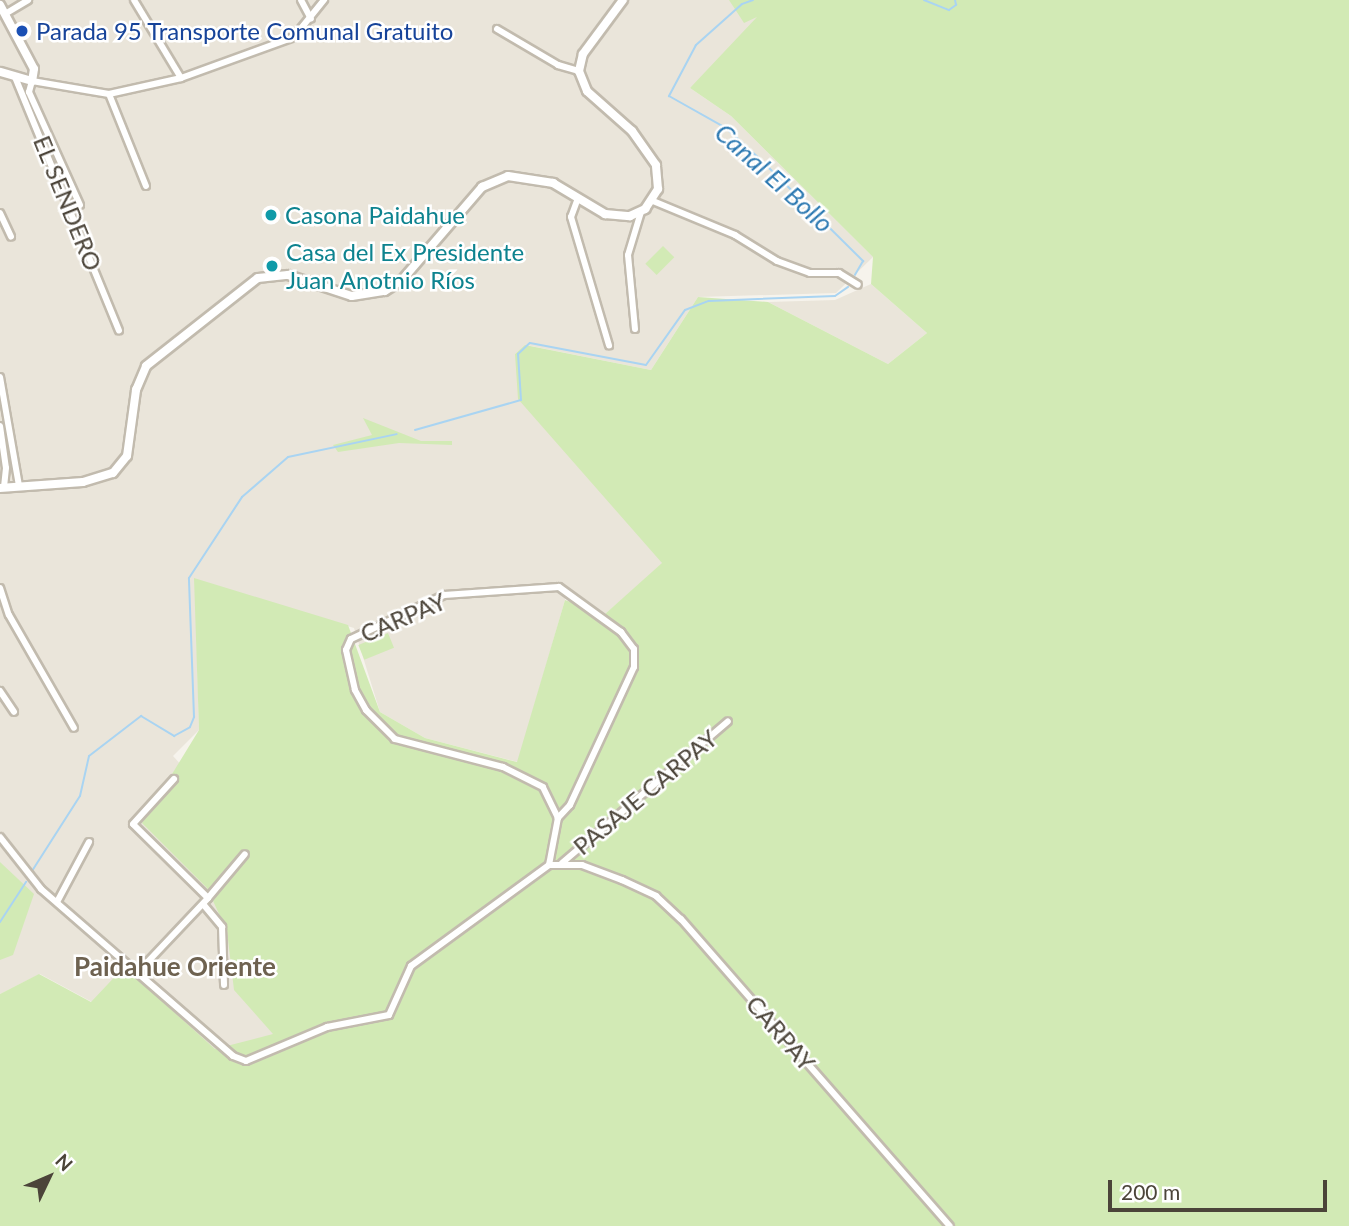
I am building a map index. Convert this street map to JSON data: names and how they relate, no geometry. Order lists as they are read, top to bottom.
{
  "streets": {
    "street": ["EL SENDERO", "CARPAY", "PASAJE CARPAY"]
  },
  "crossings": [
    ["CARPAY", "PASAJE CARPAY"]
  ],
  "districts": ["Paidahue Oriente"],
  "water": ["Canal El Bollo"],
  "places": ["Parada 95 Transporte Comunal Gratuito", "Casona Paidahue", "Casa del Ex Presidente Juan Anotnio Ríos"],
  "scale_bar": "200 m",
  "north": "top right"
}
